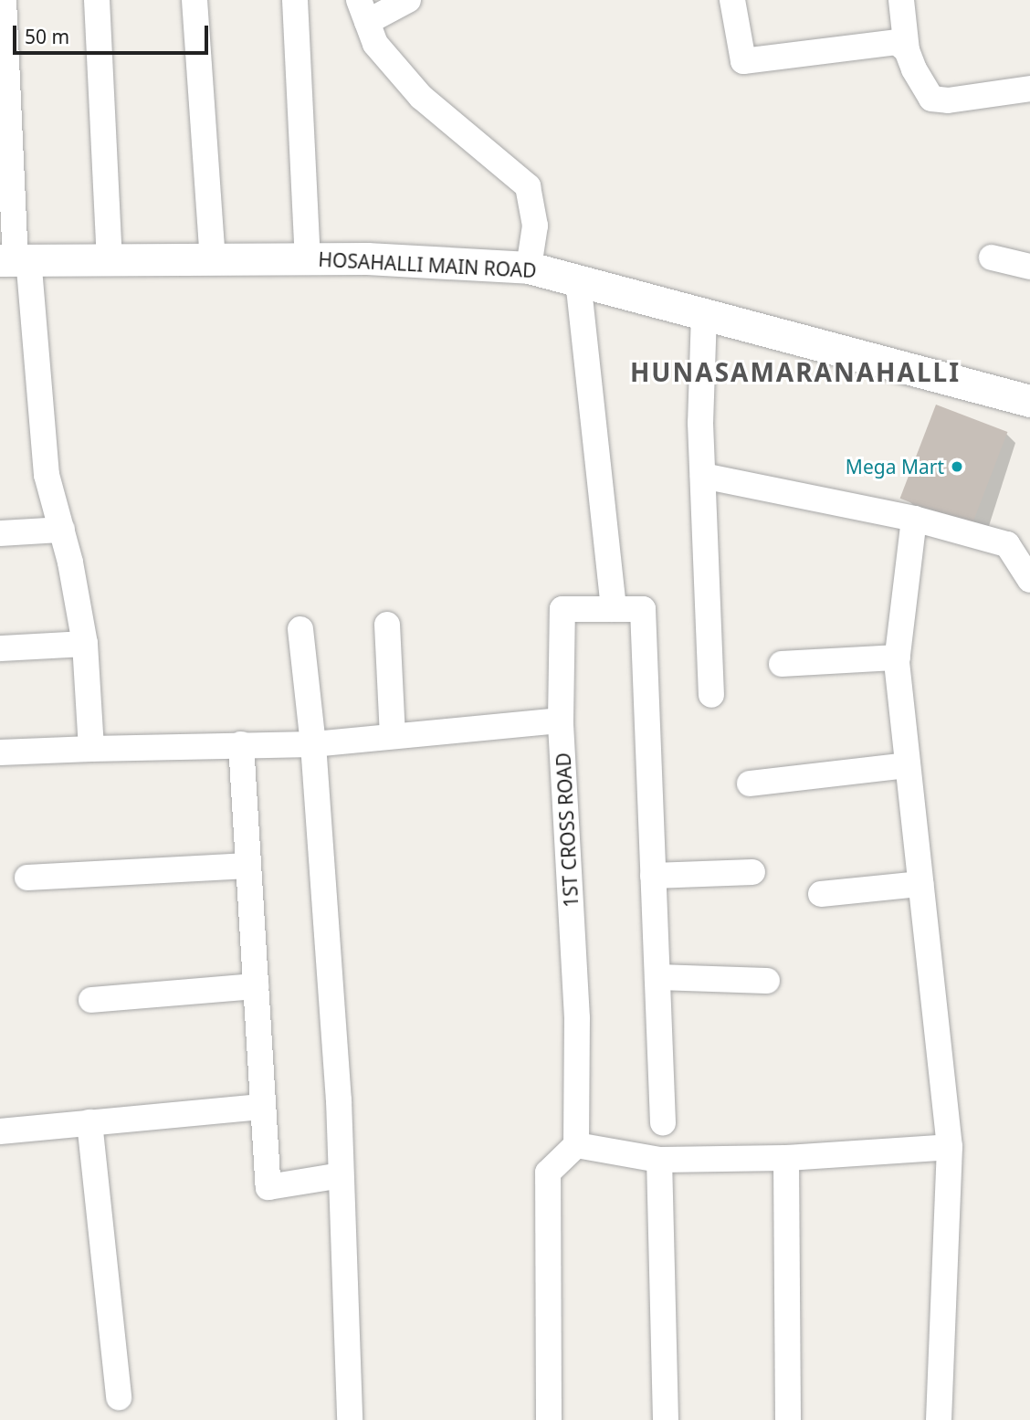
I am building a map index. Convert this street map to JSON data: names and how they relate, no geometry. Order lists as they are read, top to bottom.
{
  "streets": {
    "street": ["HOSAHALLI MAIN ROAD", "1ST CROSS ROAD"]
  },
  "districts": ["HUNASAMARANAHALLI"],
  "places": ["Mega Mart"],
  "scale_bar": "50 m"
}
